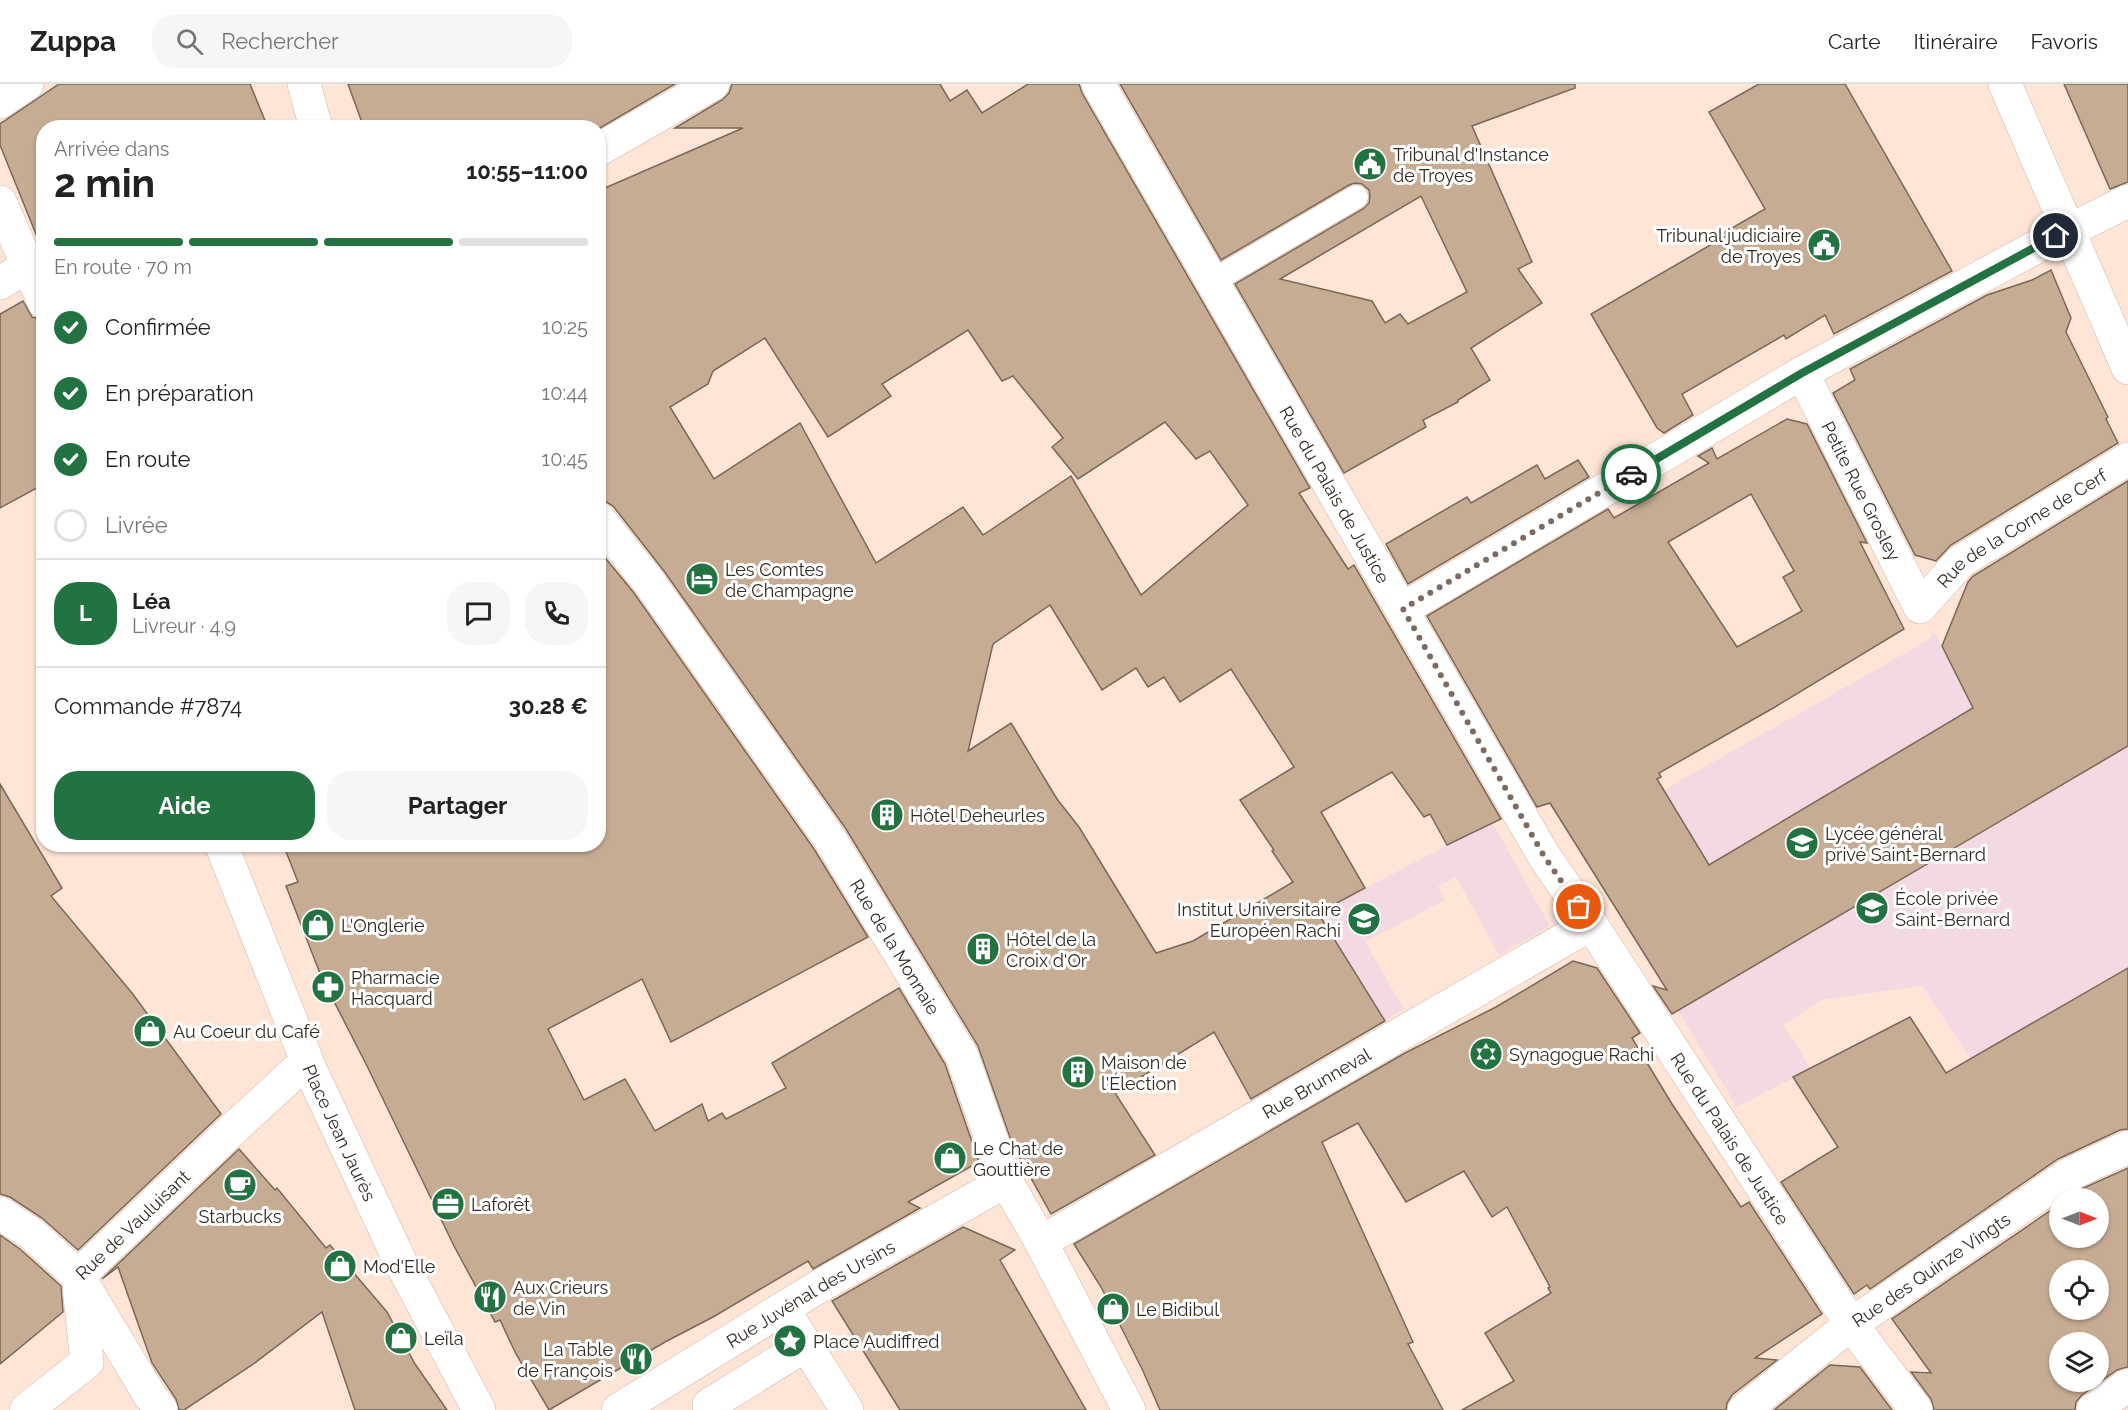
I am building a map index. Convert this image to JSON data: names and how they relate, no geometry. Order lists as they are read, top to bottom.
{
  "streets": {
    "street": [
      "Petite Rue Grosley",
      "Rue du Palais de Justice",
      "Rue de la Corne de Cerf",
      "Rue de la Monnaie",
      "Rue Brunneval",
      "Place Jean Jaurès",
      "Rue de Vauluisant",
      "Rue des Quinze Vingts",
      "Rue Juvénal des Ursins"
    ]
  },
  "crossings": [
    ["Petite Rue Grosley", "Rue de la Corne de Cerf"],
    ["Rue du Palais de Justice", "Rue Brunneval"],
    ["Rue du Palais de Justice", "Rue des Quinze Vingts"],
    ["Rue de la Monnaie", "Rue Brunneval"],
    ["Rue de la Monnaie", "Rue Juvénal des Ursins"],
    ["Place Jean Jaurès", "Rue de Vauluisant"]
  ],
  "places": {
    "public building": ["Tribunal d'Instance de Troyes", "Tribunal judiciaire de Troyes"],
    "hotel": ["Les Comtes de Champagne"],
    "building": ["Hôtel Deheurles", "Hôtel de la Croix d'Or", "Maison de l'Élection"],
    "school or university": ["Lycée général privé Saint-Bernard", "École privée Saint-Bernard", "Institut Universitaire Européen Rachi"],
    "shop": [
      "L'Onglerie",
      "Au Coeur du Café",
      "Le Chat de Gouttière",
      "Mod'Elle",
      "Le Bidibul",
      "Leïla"
    ],
    "pharmacy": ["Pharmacie Hacquard"],
    "synagogue": ["Synagogue Rachi"],
    "cafe": ["Starbucks"],
    "office": ["Laforêt"],
    "restaurant": ["Aux Crieurs de Vin", "La Table de François"],
    "place": ["Place Audiffred"]
  },
  "north": "right",
  "page": {
    "header": "Zuppa",
    "search": "Rechercher",
    "nav": ["Carte", "Itinéraire", "Favoris"],
    "heading": ["2 min", "Arrivée dans", "10:55–11:00"],
    "panel": [
      "Léa",
      "Livreur · 4.9",
      "Commande #7874",
      "30.28 €"
    ],
    "bar": "En route · 70 m",
    "list": [
      ["Confirmée", "10:25"],
      ["En préparation", "10:44"],
      ["En route", "10:45"],
      "Livrée"
    ],
    "round": "L",
    "buttons": ["Aide", "Partager"]
  }
}
